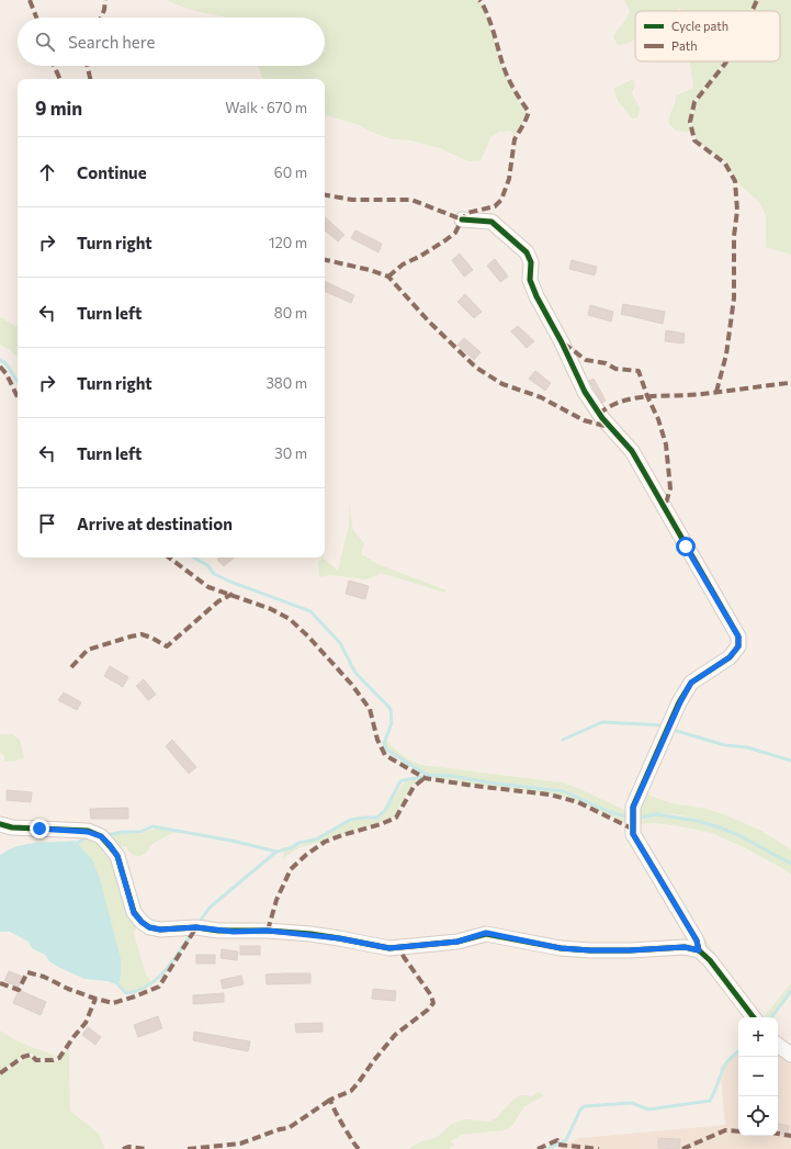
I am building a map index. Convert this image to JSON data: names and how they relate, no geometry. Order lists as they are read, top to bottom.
{
  "legend": ["Cycle path", "Path"],
  "page": {
    "search": "Search here",
    "heading": ["9 min", "Walk · 670 m"],
    "list": [
      ["Continue", "60 m"],
      ["Turn right", "120 m"],
      ["Turn left", "80 m"],
      ["Turn right", "380 m"],
      ["Turn left", "30 m"],
      "Arrive at destination"
    ],
    "map_buttons": ["+", "−"]
  }
}
